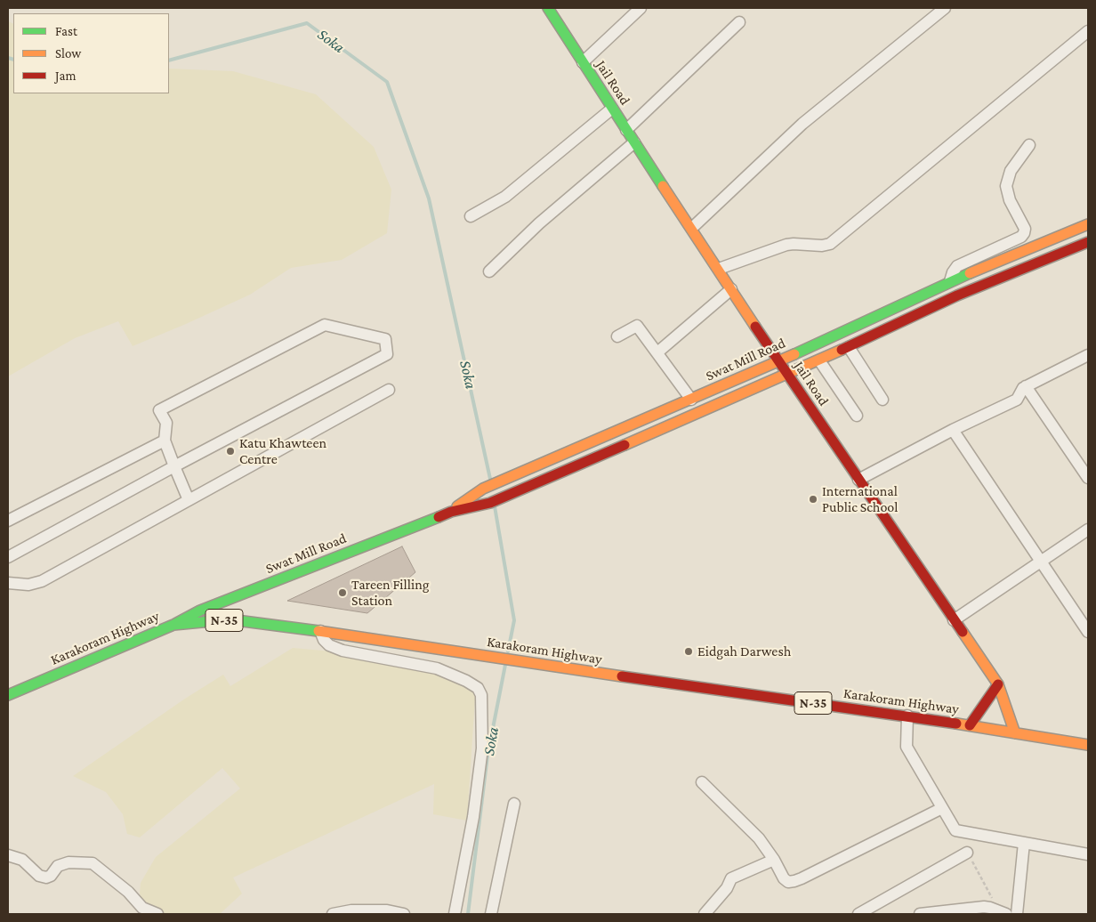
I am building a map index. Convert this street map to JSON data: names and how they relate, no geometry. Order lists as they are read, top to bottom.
{
  "streets": {
    "main road": [
      "Jail Road",
      "Swat Mill Road",
      "N-35",
      "Karakoram Highway"
    ]
  },
  "crossings": [
    ["Jail Road", "Swat Mill Road"],
    ["Jail Road", "Karakoram Highway"],
    ["Swat Mill Road", "Karakoram Highway"]
  ],
  "water": ["Soka"],
  "places": [
    "Katu Khawteen Centre",
    "International Public School",
    "Tareen Filling Station",
    "Eidgah Darwesh"
  ],
  "legend": ["Fast", "Slow", "Jam"]
}
